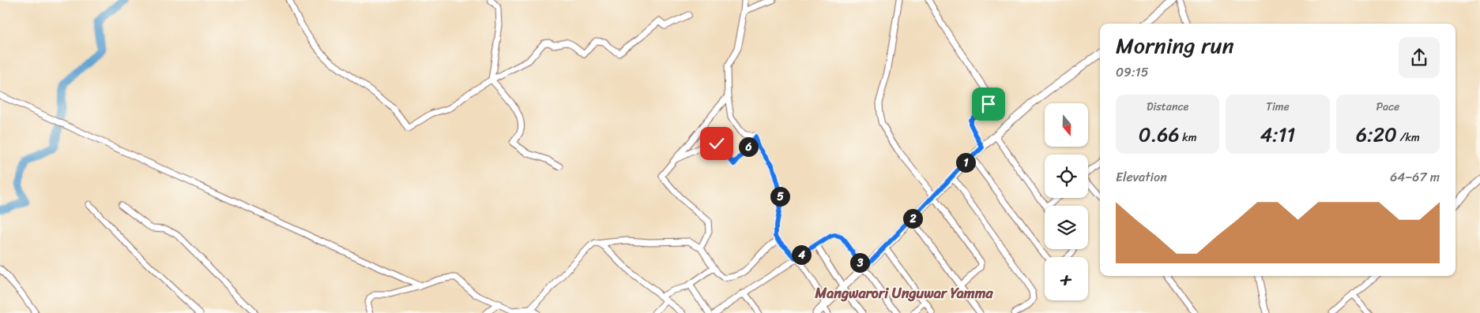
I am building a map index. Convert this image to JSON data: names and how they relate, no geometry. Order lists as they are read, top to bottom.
{
  "districts": ["Mangwarori Unguwar Yamma"],
  "north": "bottom",
  "page": {
    "heading": ["Morning run", "09:15"],
    "stats": [
      ["Distance", "0.66 km"],
      ["Time", "4:11"],
      ["Pace", "6:20 /km"]
    ],
    "map_buttons": "+",
    "pins": [
      "6",
      "1",
      "5",
      "2",
      "4",
      "3"
    ],
    "chart": ["Elevation", "64–67 m"]
  }
}
